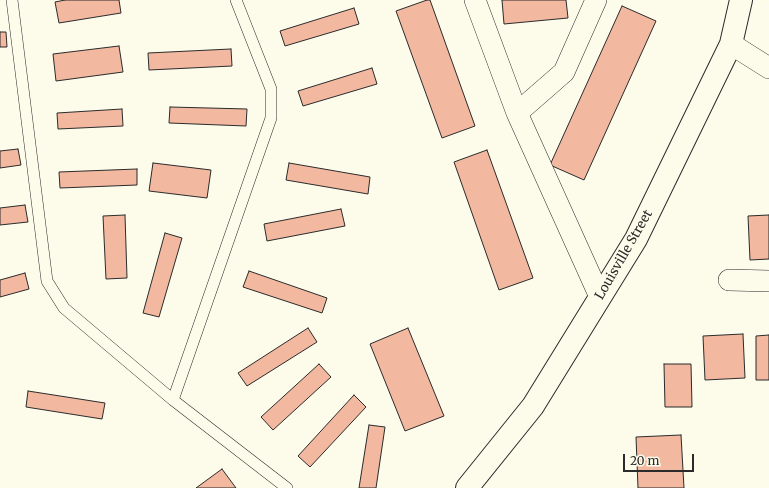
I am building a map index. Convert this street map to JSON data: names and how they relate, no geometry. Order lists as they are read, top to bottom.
{
  "streets": {
    "main road": ["Louisville Street"]
  },
  "scale_bar": "20 m"
}
